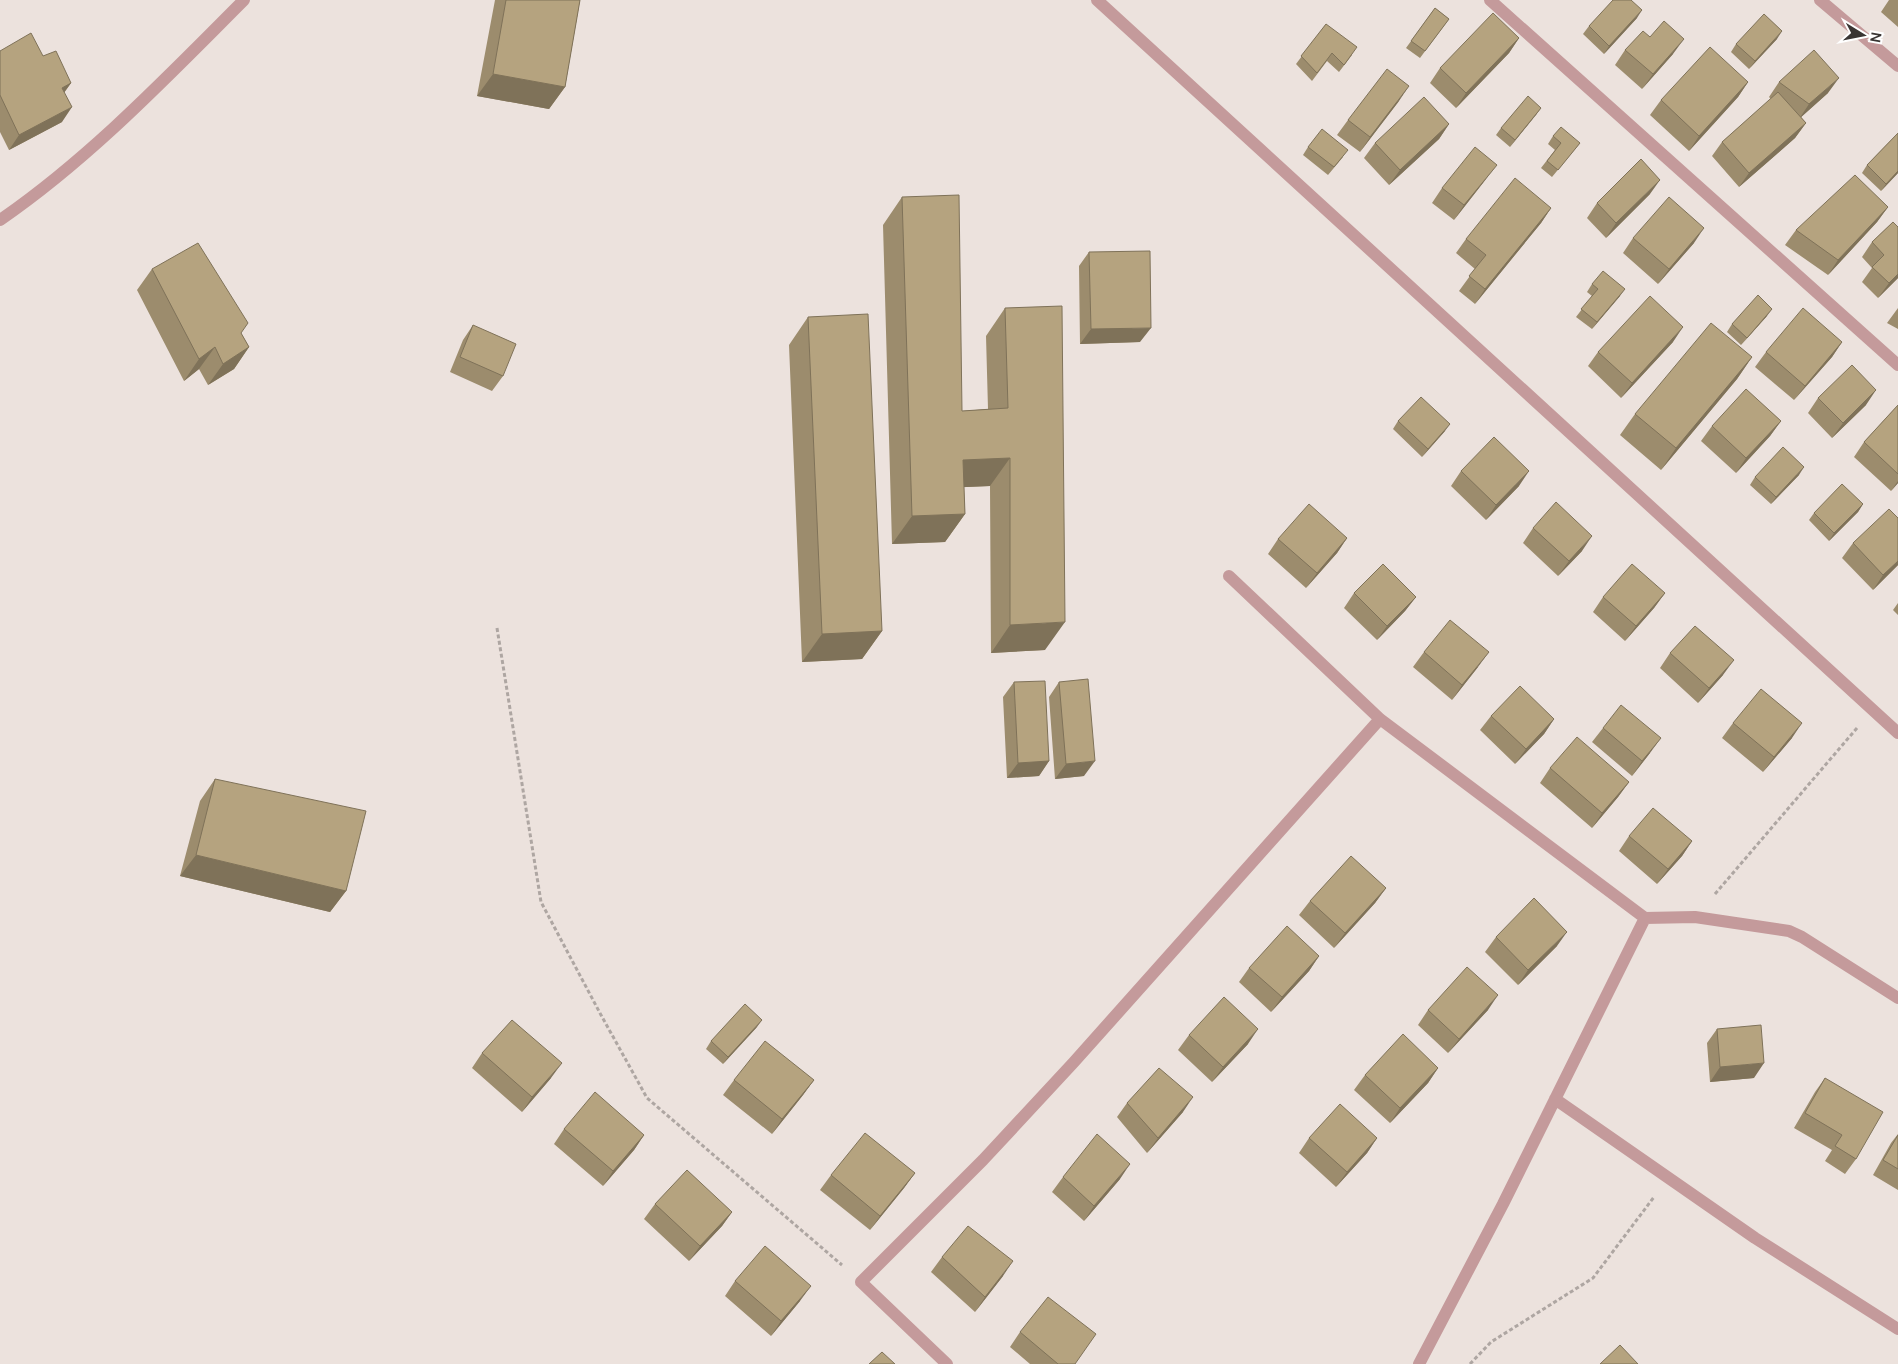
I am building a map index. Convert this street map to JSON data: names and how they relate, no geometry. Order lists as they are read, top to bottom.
{
  "north": "right"
}
